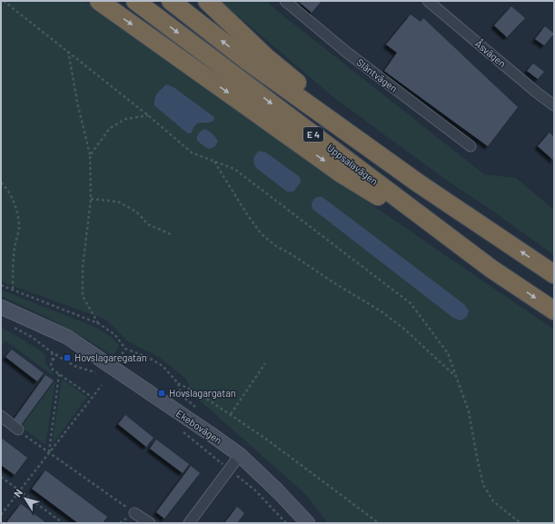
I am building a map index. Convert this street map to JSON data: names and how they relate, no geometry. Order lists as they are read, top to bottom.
{
  "streets": {
    "highway": ["E 4", "Uppsalavägen"],
    "street": ["Åsvägen", "Släntvägen", "Ekebovägen"]
  },
  "places": {
    "transit": ["Hovslagaregatan", "Hovslagargatan"]
  },
  "north": "top left"
}
